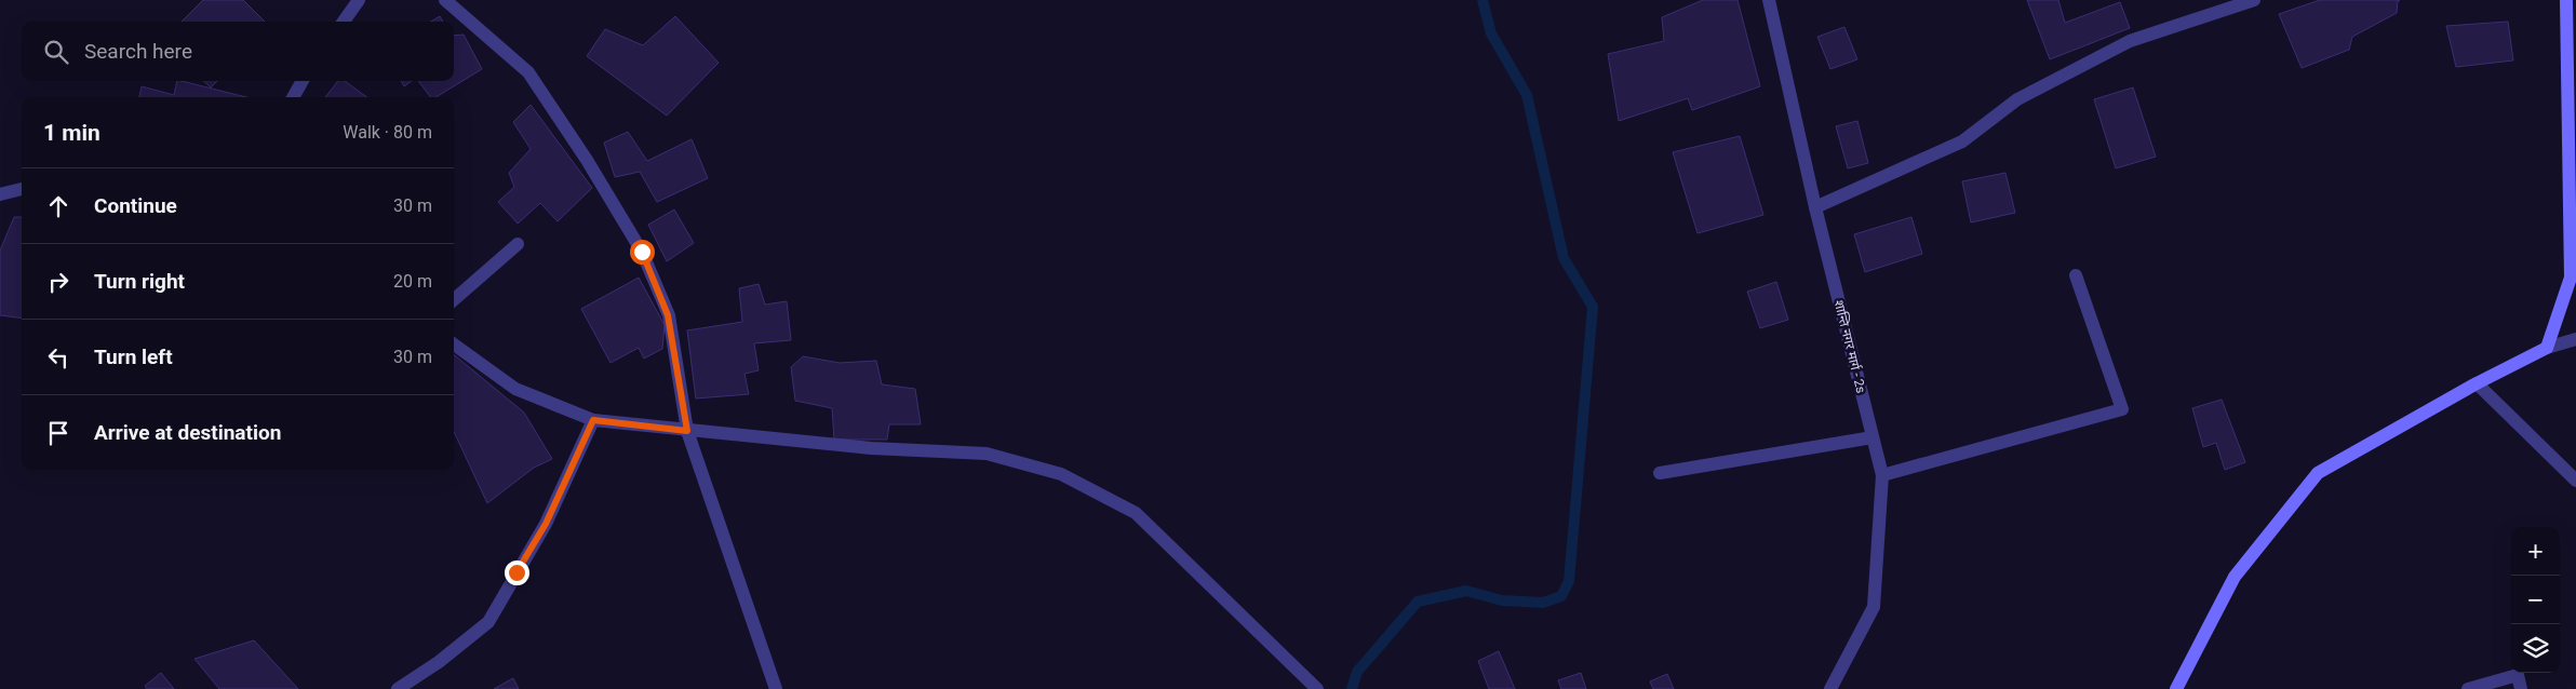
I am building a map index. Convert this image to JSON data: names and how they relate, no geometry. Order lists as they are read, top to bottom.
{
  "streets": {
    "street": ["शान्ति नगर मार्ग - 2s"]
  },
  "page": {
    "search": "Search here",
    "heading": ["1 min", "Walk · 80 m"],
    "list": [
      ["Continue", "30 m"],
      ["Turn right", "20 m"],
      ["Turn left", "30 m"],
      "Arrive at destination"
    ],
    "map_buttons": ["+", "−"]
  }
}
